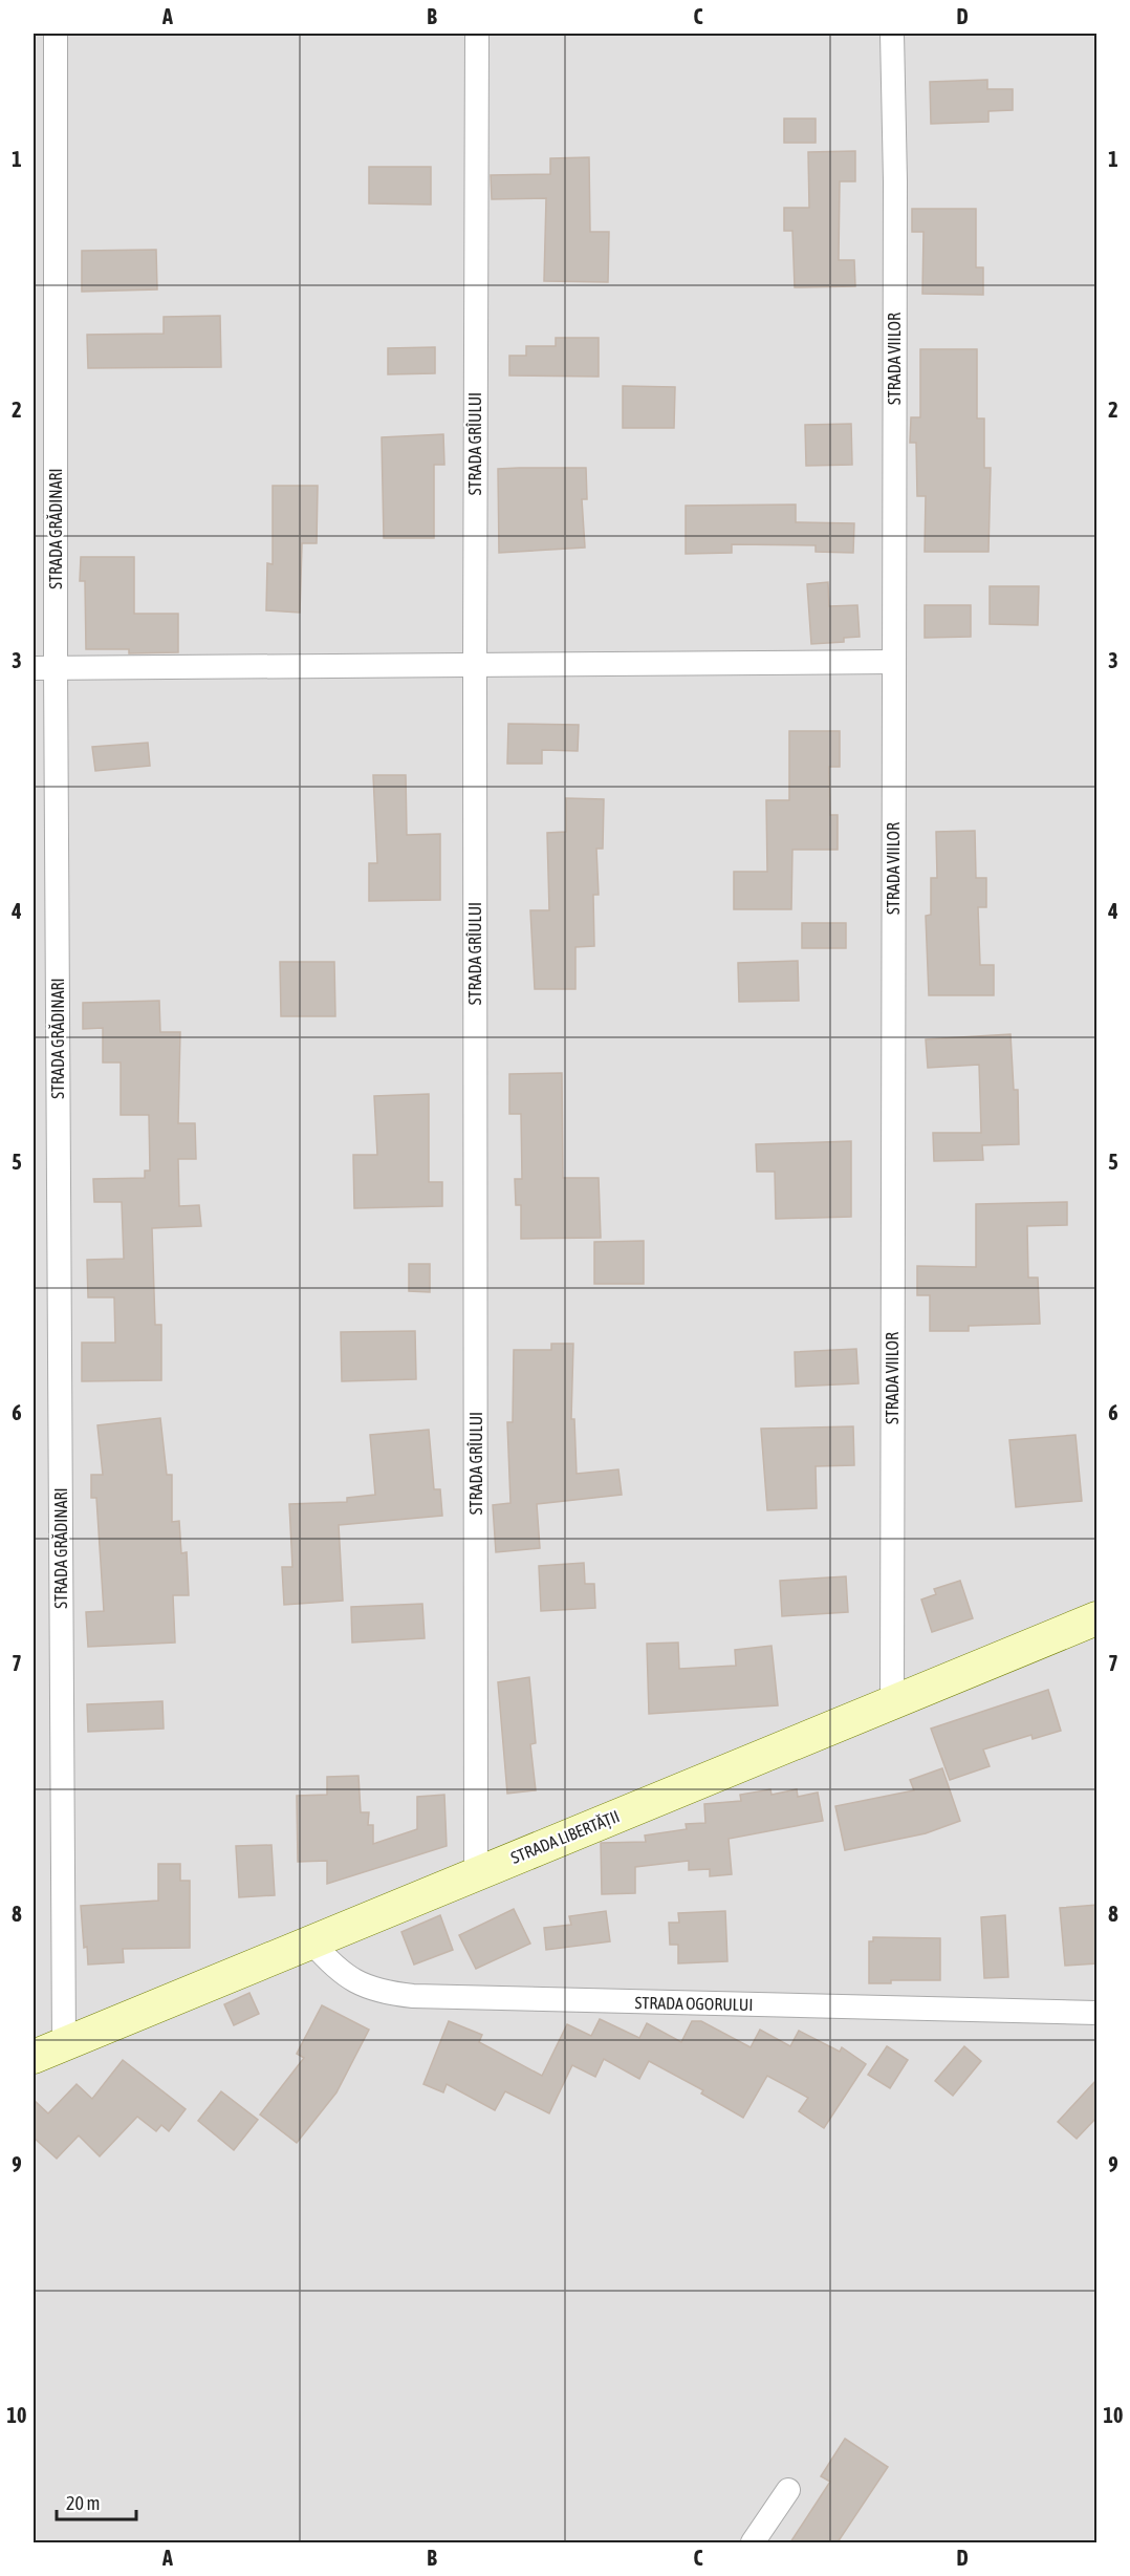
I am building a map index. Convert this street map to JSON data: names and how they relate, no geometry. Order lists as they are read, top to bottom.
{
  "streets": {
    "main road": ["STRADA LIBERTĂȚII"],
    "street": [
      "STRADA VIILOR",
      "STRADA GRÎULUI",
      "STRADA GRĂDINARI",
      "STRADA OGORULUI"
    ]
  },
  "crossings": [
    ["STRADA VIILOR", "STRADA LIBERTĂȚII"],
    ["STRADA GRÎULUI", "STRADA LIBERTĂȚII"],
    ["STRADA GRĂDINARI", "STRADA LIBERTĂȚII"],
    ["STRADA LIBERTĂȚII", "STRADA OGORULUI"]
  ],
  "scale_bar": "20 m",
  "grid": {
    "columns": [
      "A",
      "B",
      "C",
      "D"
    ],
    "rows": [
      "1",
      "2",
      "3",
      "4",
      "5",
      "6",
      "7",
      "8",
      "9",
      "10"
    ]
  }
}
